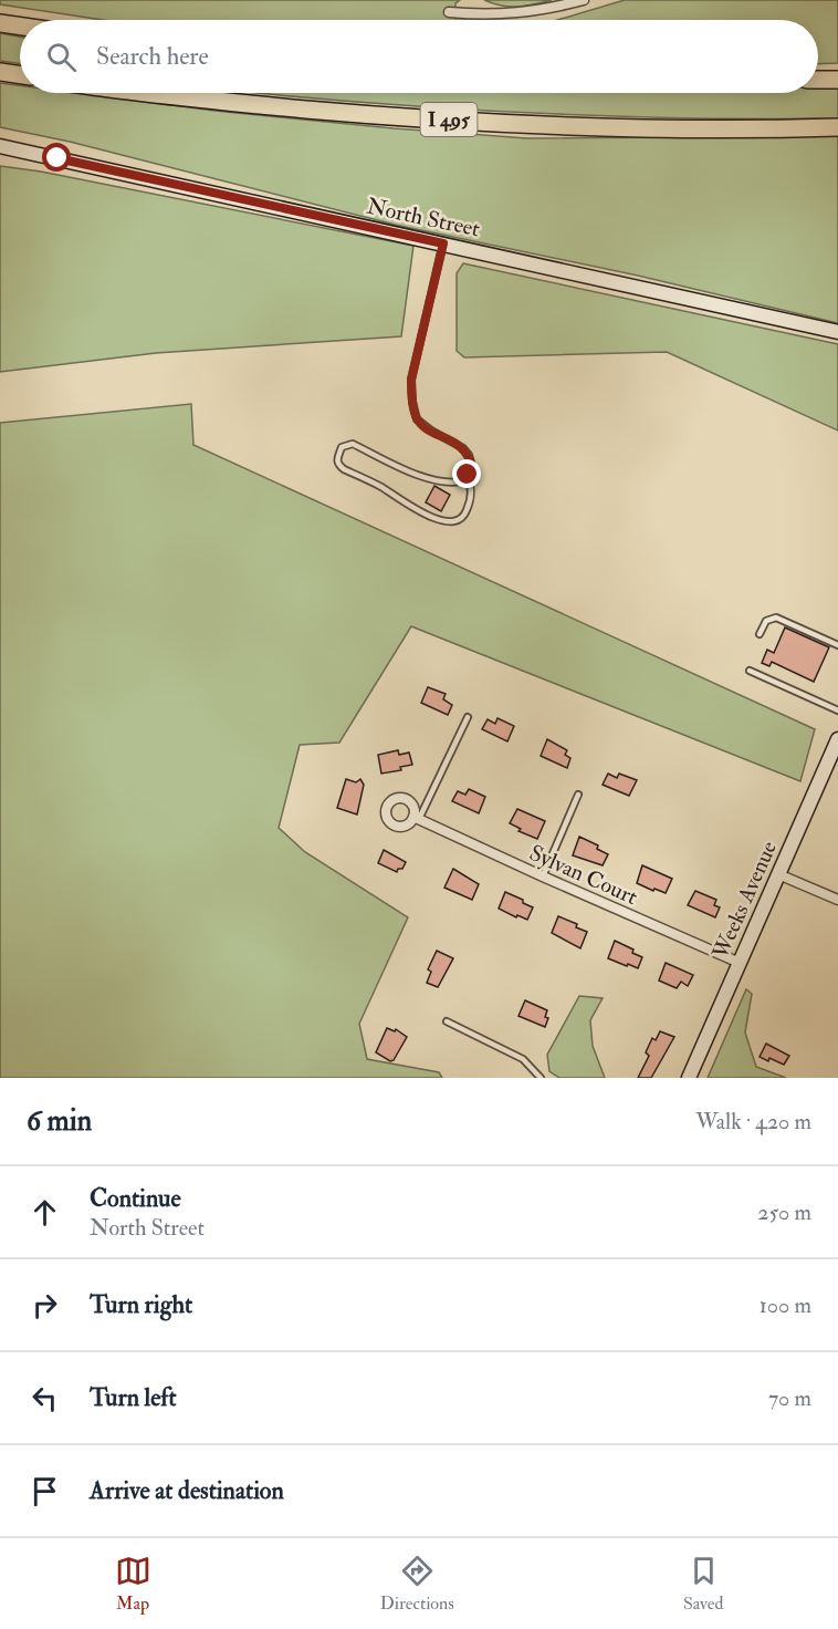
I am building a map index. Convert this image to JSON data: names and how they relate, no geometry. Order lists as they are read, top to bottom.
{
  "streets": {
    "highway": ["I 495"],
    "street": ["North Street", "Sylvan Court", "Weeks Avenue"]
  },
  "crossings": [
    ["Sylvan Court", "Weeks Avenue"]
  ],
  "page": {
    "search": "Search here",
    "heading": ["6 min", "Walk · 420 m"],
    "list": [
      ["Continue", "North Street", "250 m"],
      ["Turn right", "100 m"],
      ["Turn left", "70 m"],
      "Arrive at destination"
    ],
    "nav": ["Map", "Directions", "Saved"]
  }
}
